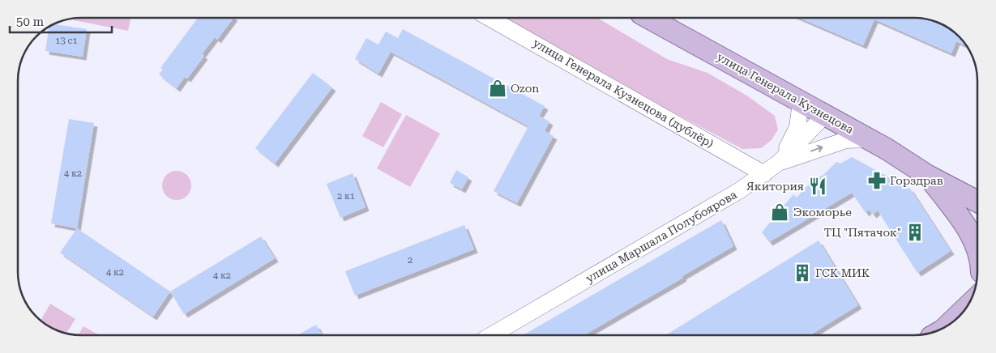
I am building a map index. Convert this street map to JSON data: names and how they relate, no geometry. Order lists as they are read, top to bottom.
{
  "streets": {
    "main road": ["улица Генерала Кузнецова"],
    "street": ["улица Генерала Кузнецова (дублёр)", "улица Маршала Полубоярова"]
  },
  "crossings": [
    ["улица Генерала Кузнецова (дублёр)", "улица Маршала Полубоярова"],
    ["улица Генерала Кузнецова", "улица Маршала Полубоярова"]
  ],
  "places": {
    "shop": ["Ozon", "Экоморье"],
    "pharmacy": ["Горздрав"],
    "restaurant": ["Якитория"],
    "building": ["ТЦ \"Пятачок\"", "ГСК МИК"]
  },
  "house_numbers": [
    "13 с1",
    "4 к2",
    "2 к1",
    "2",
    "4 к2",
    "4 к2"
  ],
  "scale_bar": "50 m"
}
